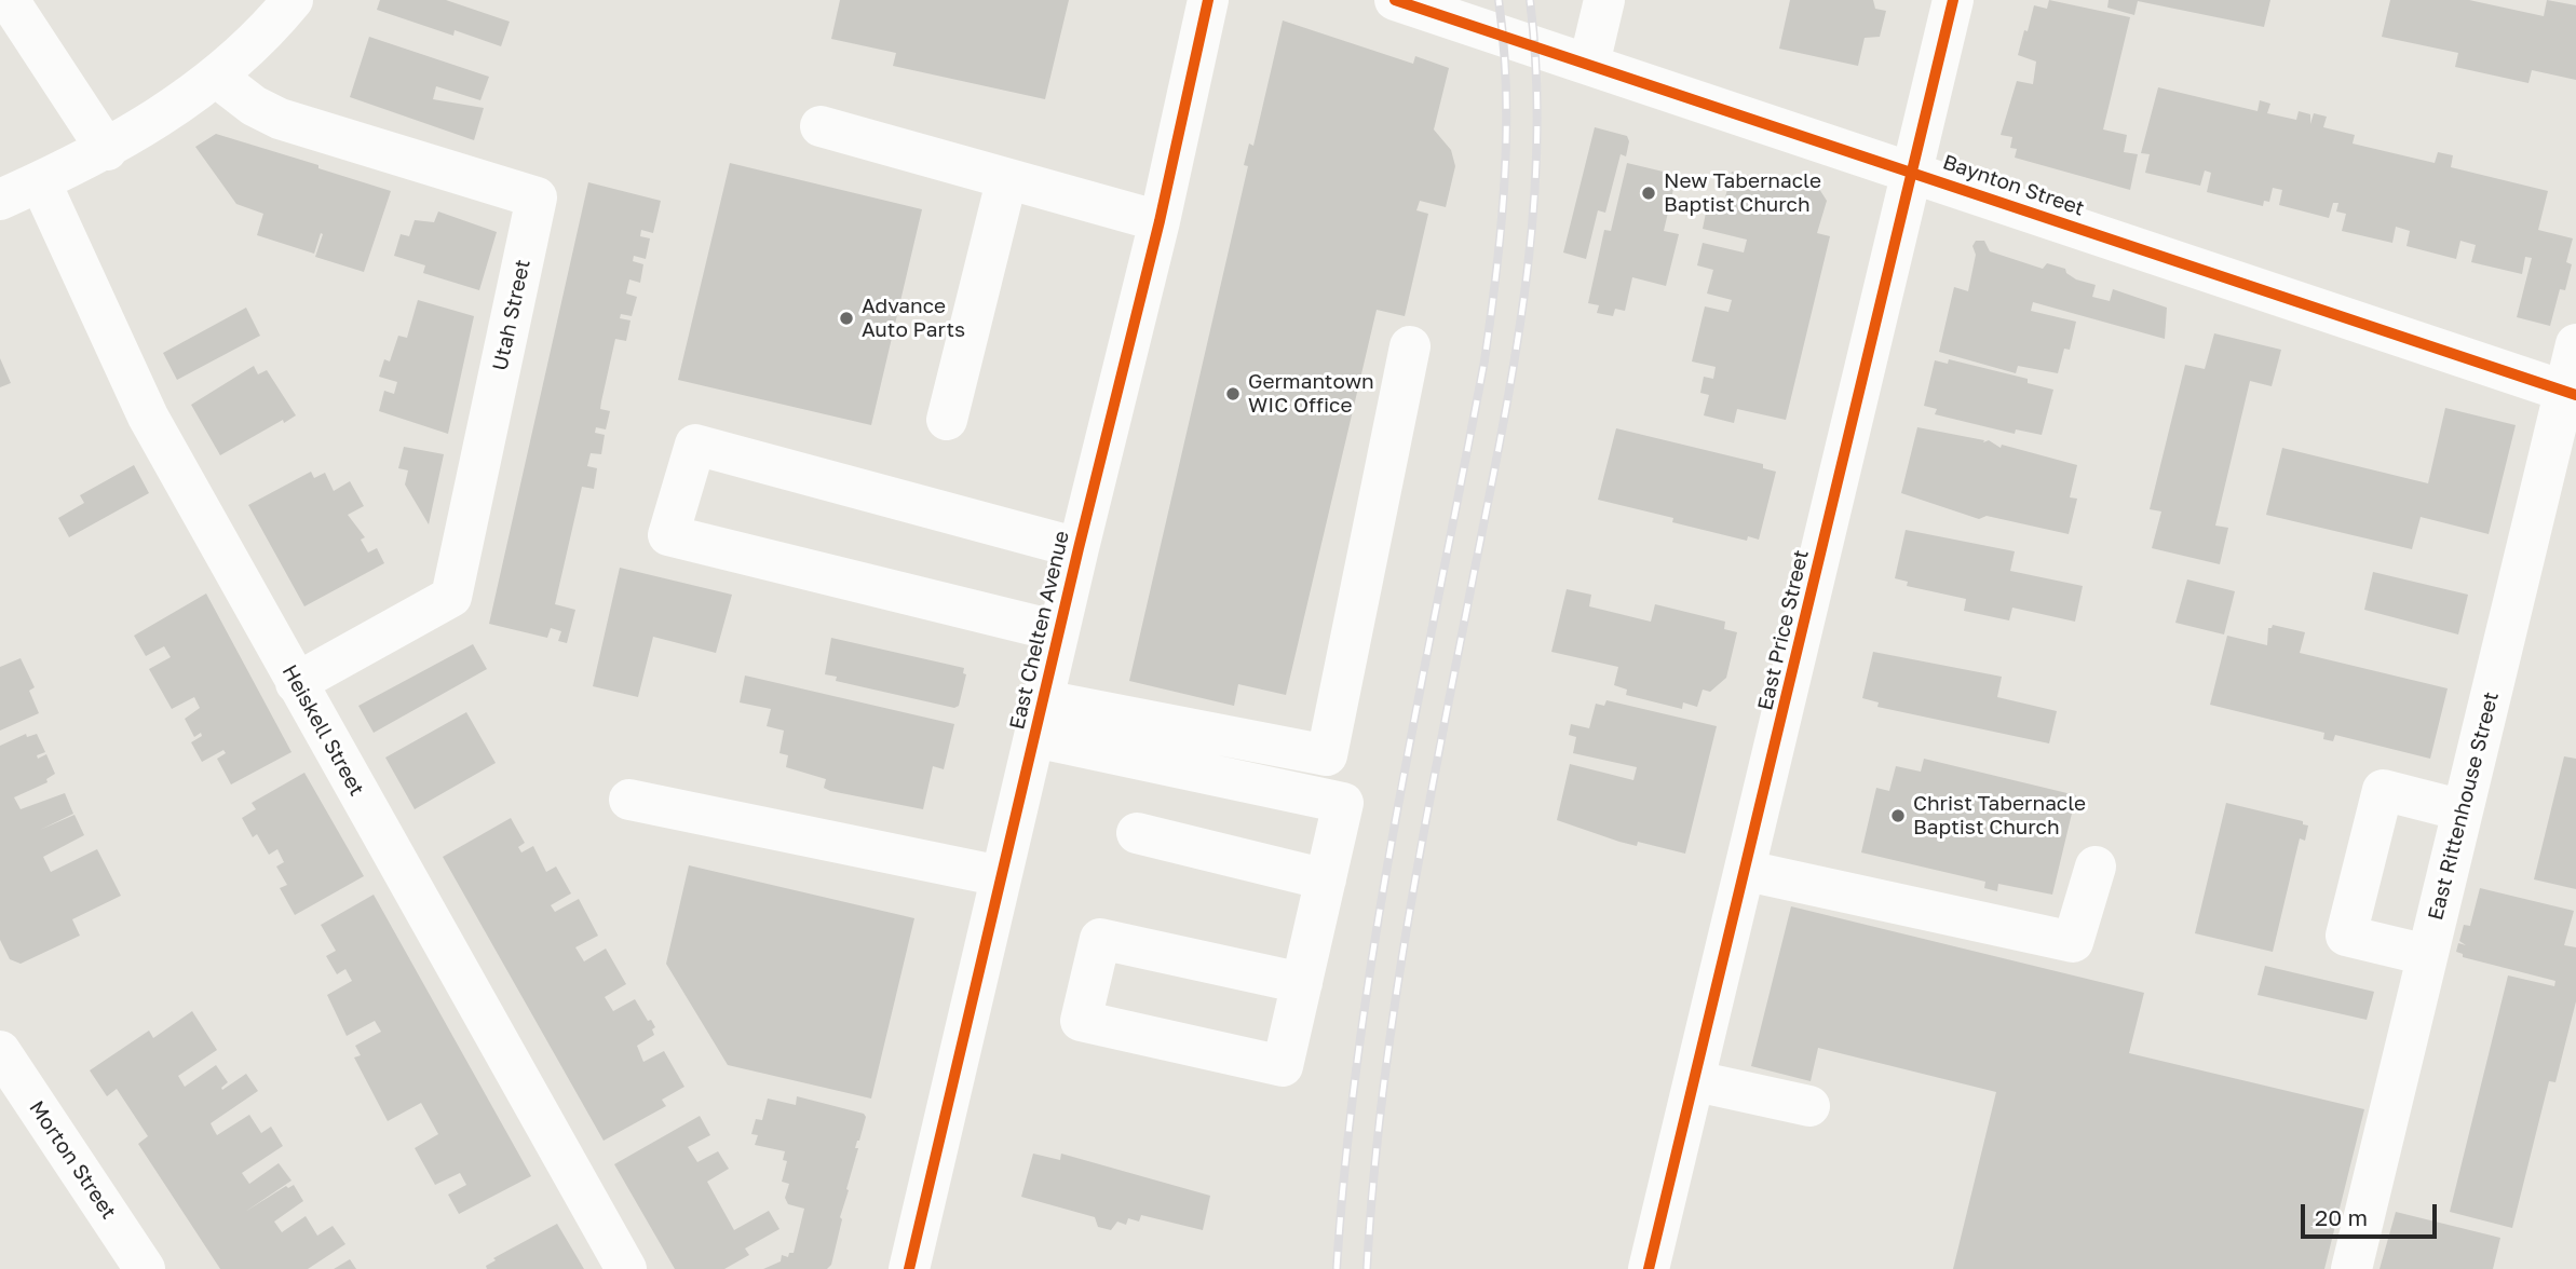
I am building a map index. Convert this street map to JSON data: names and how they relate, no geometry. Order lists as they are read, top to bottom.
{
  "streets": {
    "street": [
      "Baynton Street",
      "Utah Street",
      "East Chelten Avenue",
      "East Price Street",
      "Heiskell Street",
      "East Rittenhouse Street",
      "Morton Street"
    ]
  },
  "crossings": [
    ["Baynton Street", "East Price Street"],
    ["Baynton Street", "East Rittenhouse Street"],
    ["Utah Street", "Heiskell Street"]
  ],
  "places": [
    "New Tabernacle Baptist Church",
    "Advance Auto Parts",
    "Germantown WIC Office",
    "Christ Tabernacle Baptist Church"
  ],
  "scale_bar": "20 m"
}
